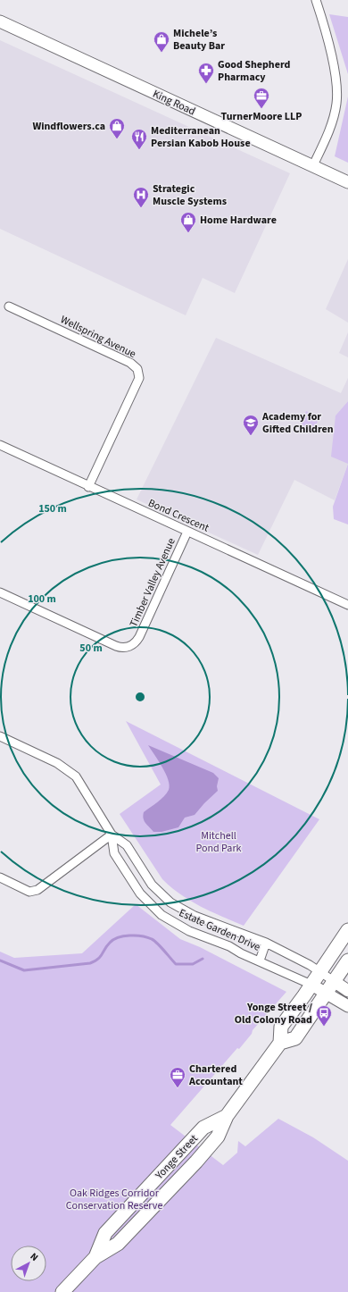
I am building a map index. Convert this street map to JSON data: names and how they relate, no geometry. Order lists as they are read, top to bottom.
{
  "streets": {
    "main road": ["King Road", "Yonge Street"],
    "street": [
      "Wellspring Avenue",
      "Bond Crescent",
      "Timber Valley Avenue",
      "Estate Garden Drive"
    ]
  },
  "crossings": [
    ["Wellspring Avenue", "Bond Crescent"],
    ["Bond Crescent", "Timber Valley Avenue"],
    ["Estate Garden Drive", "Yonge Street"]
  ],
  "parks": ["Mitchell Pond Park", "Oak Ridges Corridor Conservation Reserve"],
  "places": {
    "shop": ["Michele’s Beauty Bar", "Windflowers.ca", "Home Hardware"],
    "pharmacy": ["Good Shepherd Pharmacy"],
    "office": ["TurnerMoore LLP", "Chartered Accountant"],
    "restaurant": ["Mediterranean Persian Kabob House"],
    "hospital": ["Strategic Muscle Systems"],
    "school or university": ["Academy for Gifted Children"],
    "bus stop": ["Yonge Street / Old Colony Road"]
  },
  "north": "top right",
  "rings": ["150 m", "100 m", "50 m"]
}
